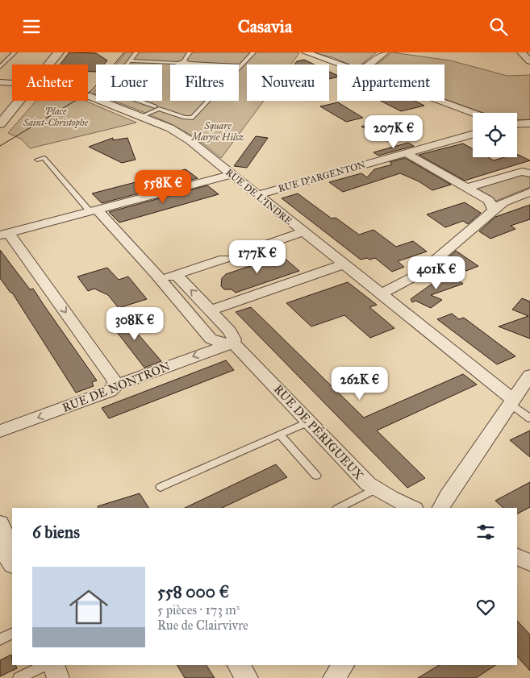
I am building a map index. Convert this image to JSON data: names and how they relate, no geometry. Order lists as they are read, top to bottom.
{
  "streets": {
    "street": [
      "RUE D'ARGENTON",
      "RUE DE L'INDRE",
      "RUE DE NONTRON",
      "RUE DE PÉRIGUEUX"
    ]
  },
  "crossings": [
    ["RUE D'ARGENTON", "RUE DE L'INDRE"],
    ["RUE DE NONTRON", "RUE DE PÉRIGUEUX"]
  ],
  "one_way": ["RUE DE NONTRON"],
  "parks": ["Place Saint-Christophe", "Square Maryse Hilsz"],
  "page": {
    "header": "Casavia",
    "chip": [
      "Acheter",
      "Louer",
      "Filtres",
      "Nouveau",
      "Appartement"
    ],
    "price": [
      "207K €",
      "558K €",
      "177K €",
      "401K €",
      "308K €",
      "262K €"
    ],
    "heading": "6 biens",
    "list": [
      {
        "name": "558 000 €",
        "note": "5 pièces · 173 m² · Rue de Clairvivre"
      }
    ]
  }
}
